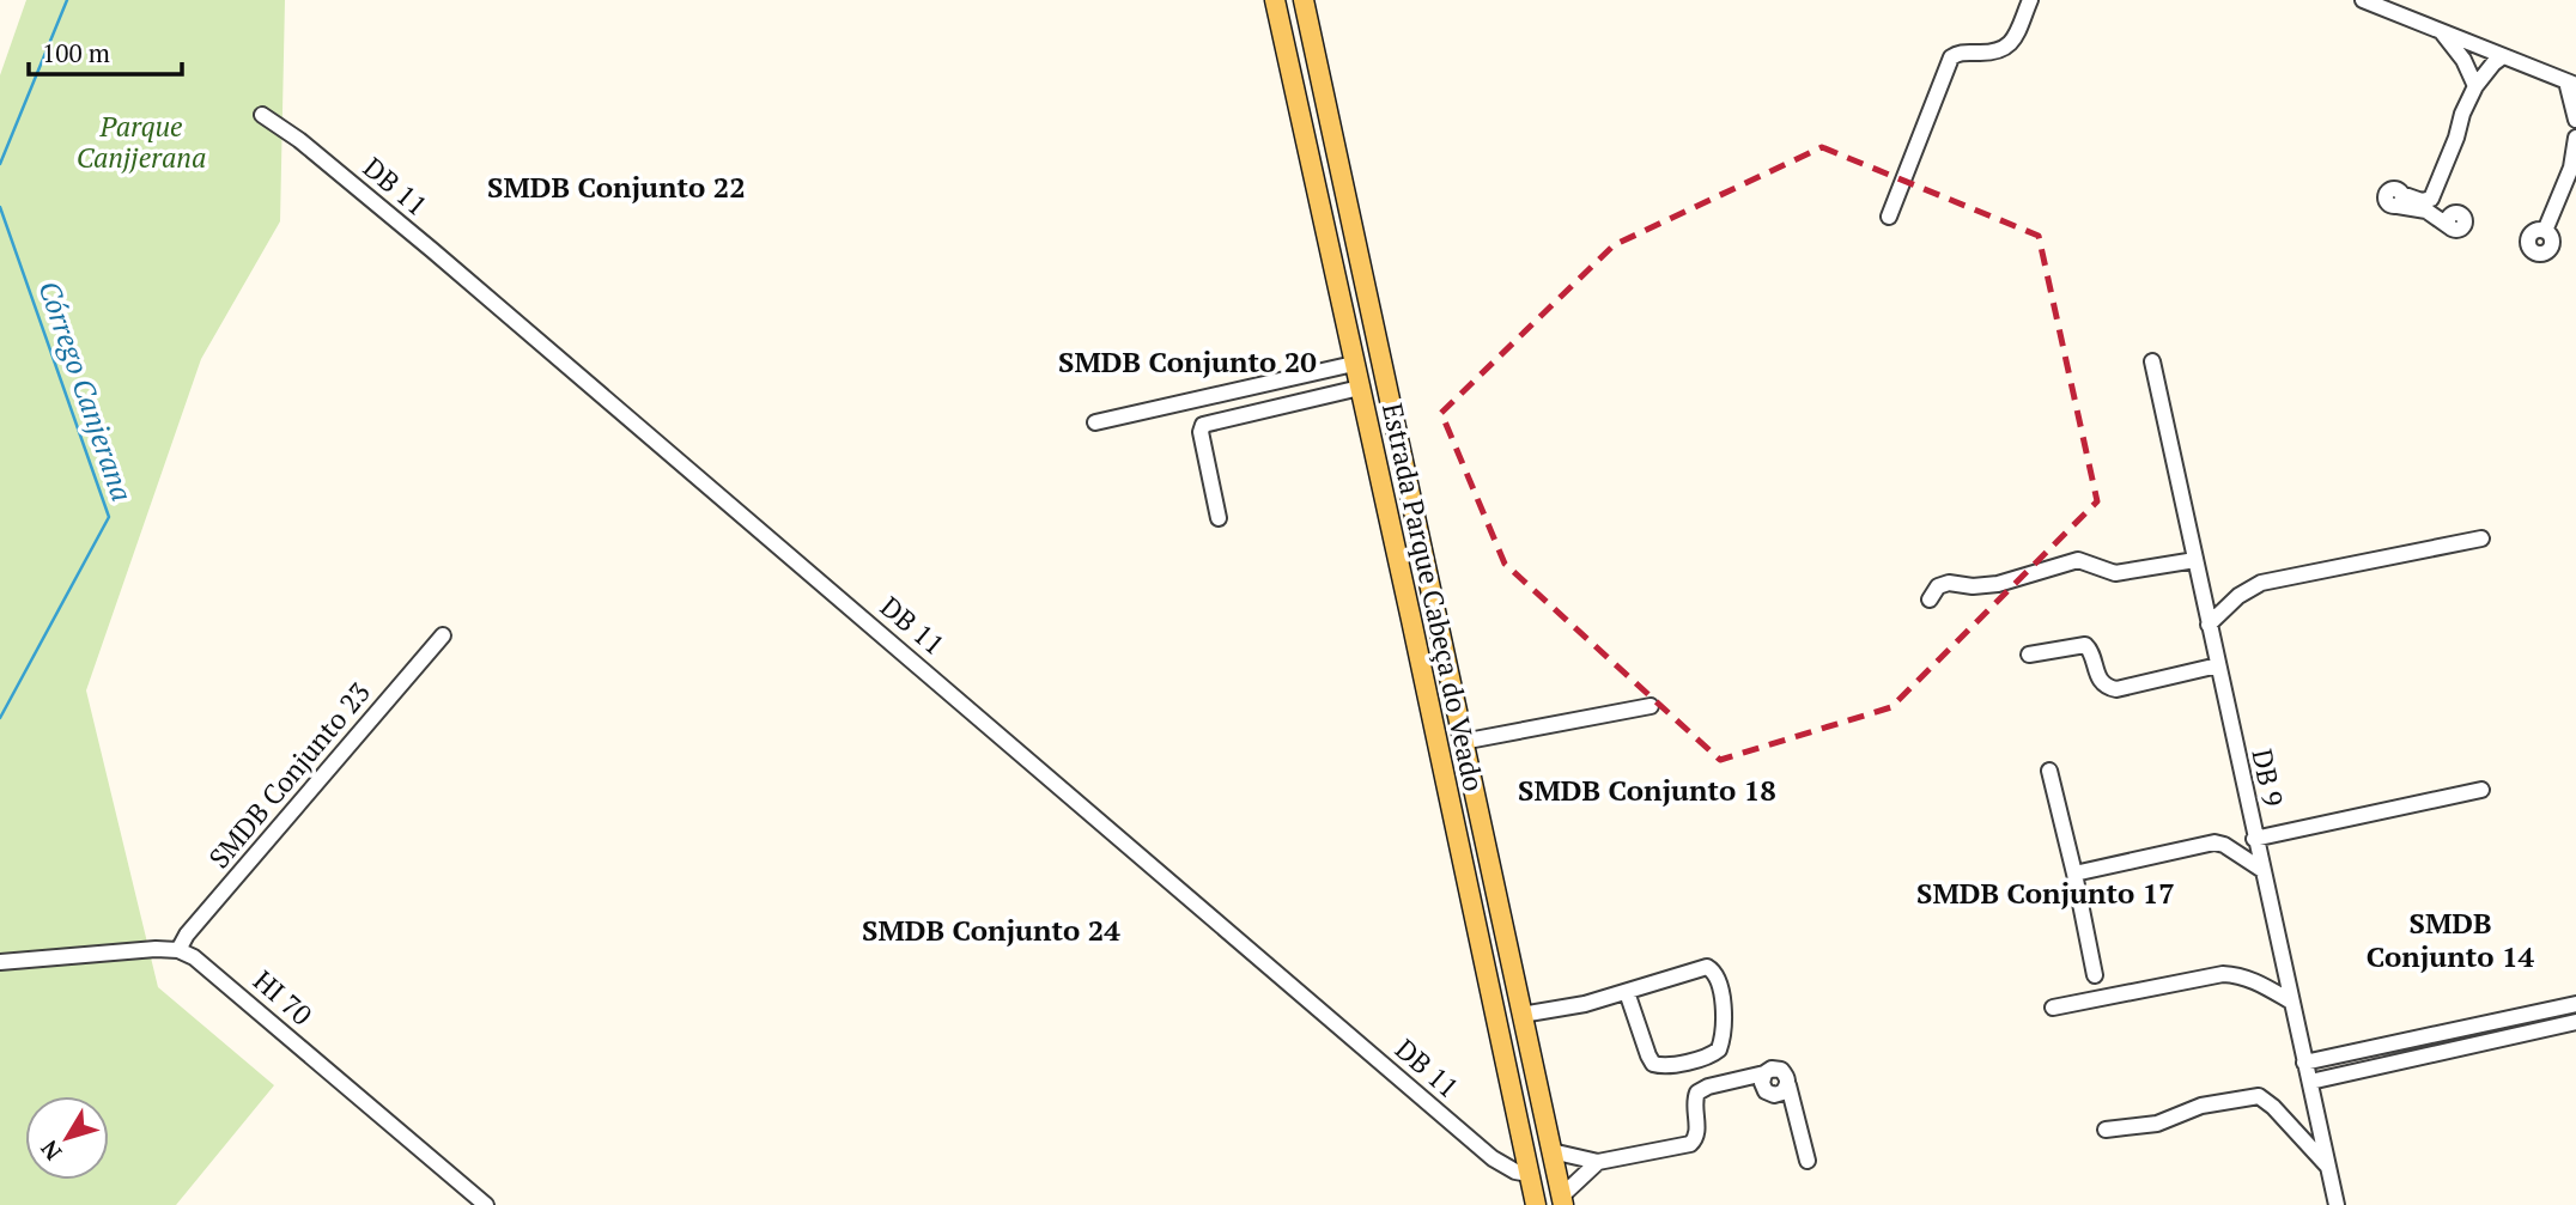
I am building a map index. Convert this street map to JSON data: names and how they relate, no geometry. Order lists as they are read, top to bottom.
{
  "streets": {
    "main road": ["Estrada Parque Cabeça do Veado"],
    "street": [
      "DB 11",
      "SMDB Conjunto 23",
      "DB 9",
      "HI 70"
    ]
  },
  "crossings": [
    ["DB 11", "Estrada Parque Cabeça do Veado"],
    ["SMDB Conjunto 23", "HI 70"]
  ],
  "districts": [
    "SMDB Conjunto 22",
    "SMDB Conjunto 20",
    "SMDB Conjunto 18",
    "SMDB Conjunto 17",
    "SMDB Conjunto 14",
    "SMDB Conjunto 24"
  ],
  "water": ["Córrego Canjerana"],
  "parks": ["Parque Canjjerana"],
  "scale_bar": "100 m",
  "north": "bottom left"
}
